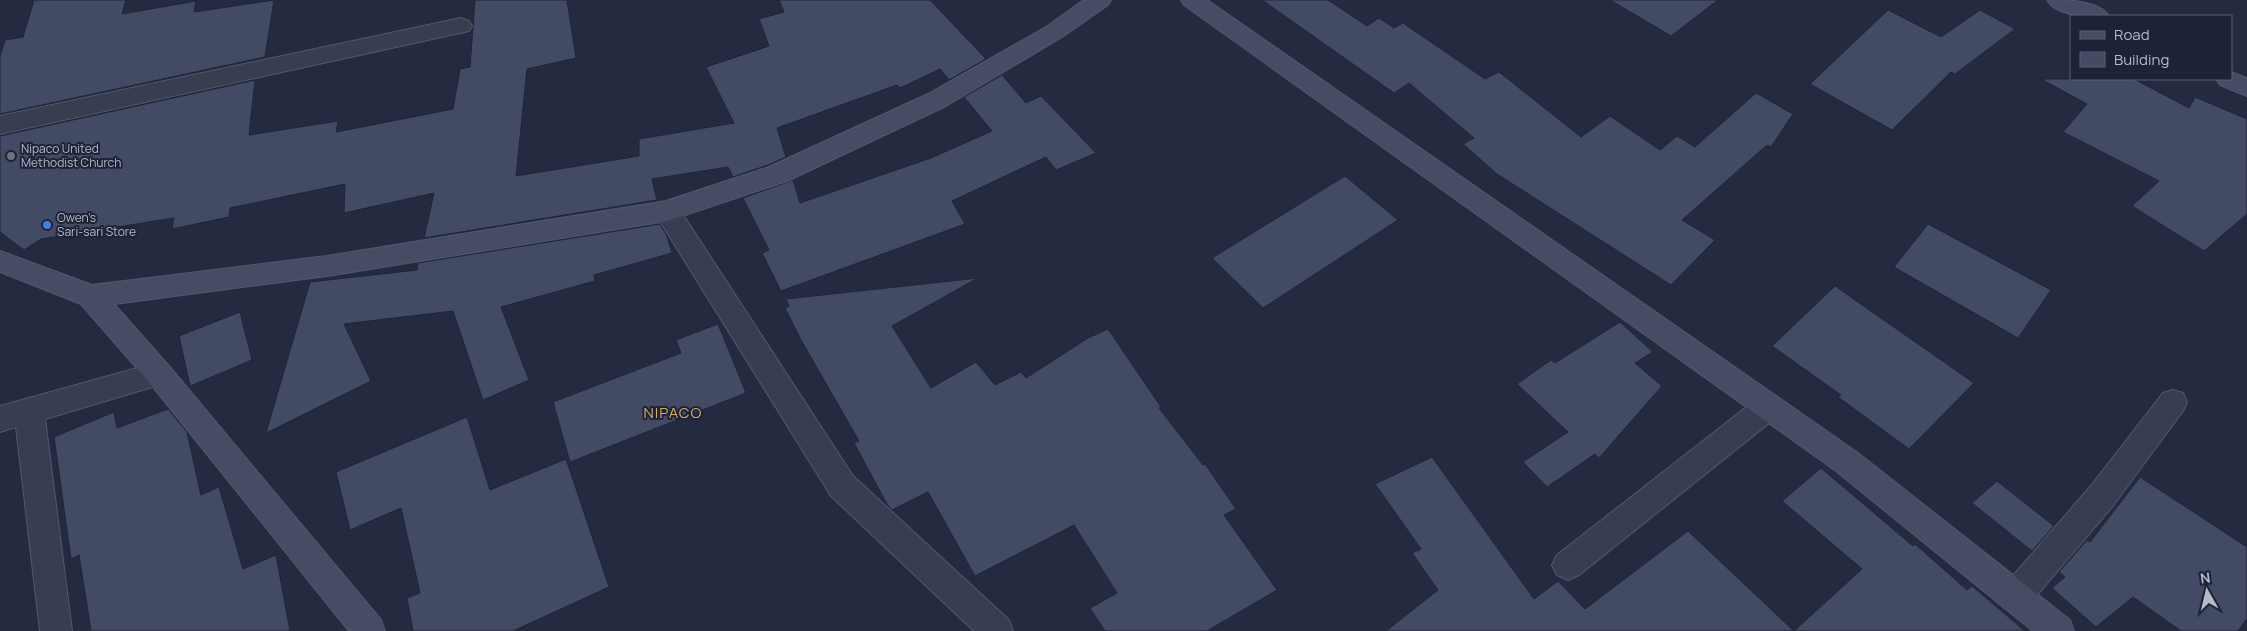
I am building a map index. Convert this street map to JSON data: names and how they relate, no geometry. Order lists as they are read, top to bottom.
{
  "districts": ["NIPACO"],
  "places": ["Nipaco United Methodist Church", "Owen's Sari-sari Store"],
  "legend": ["Road", "Building"],
  "north": "top"
}
